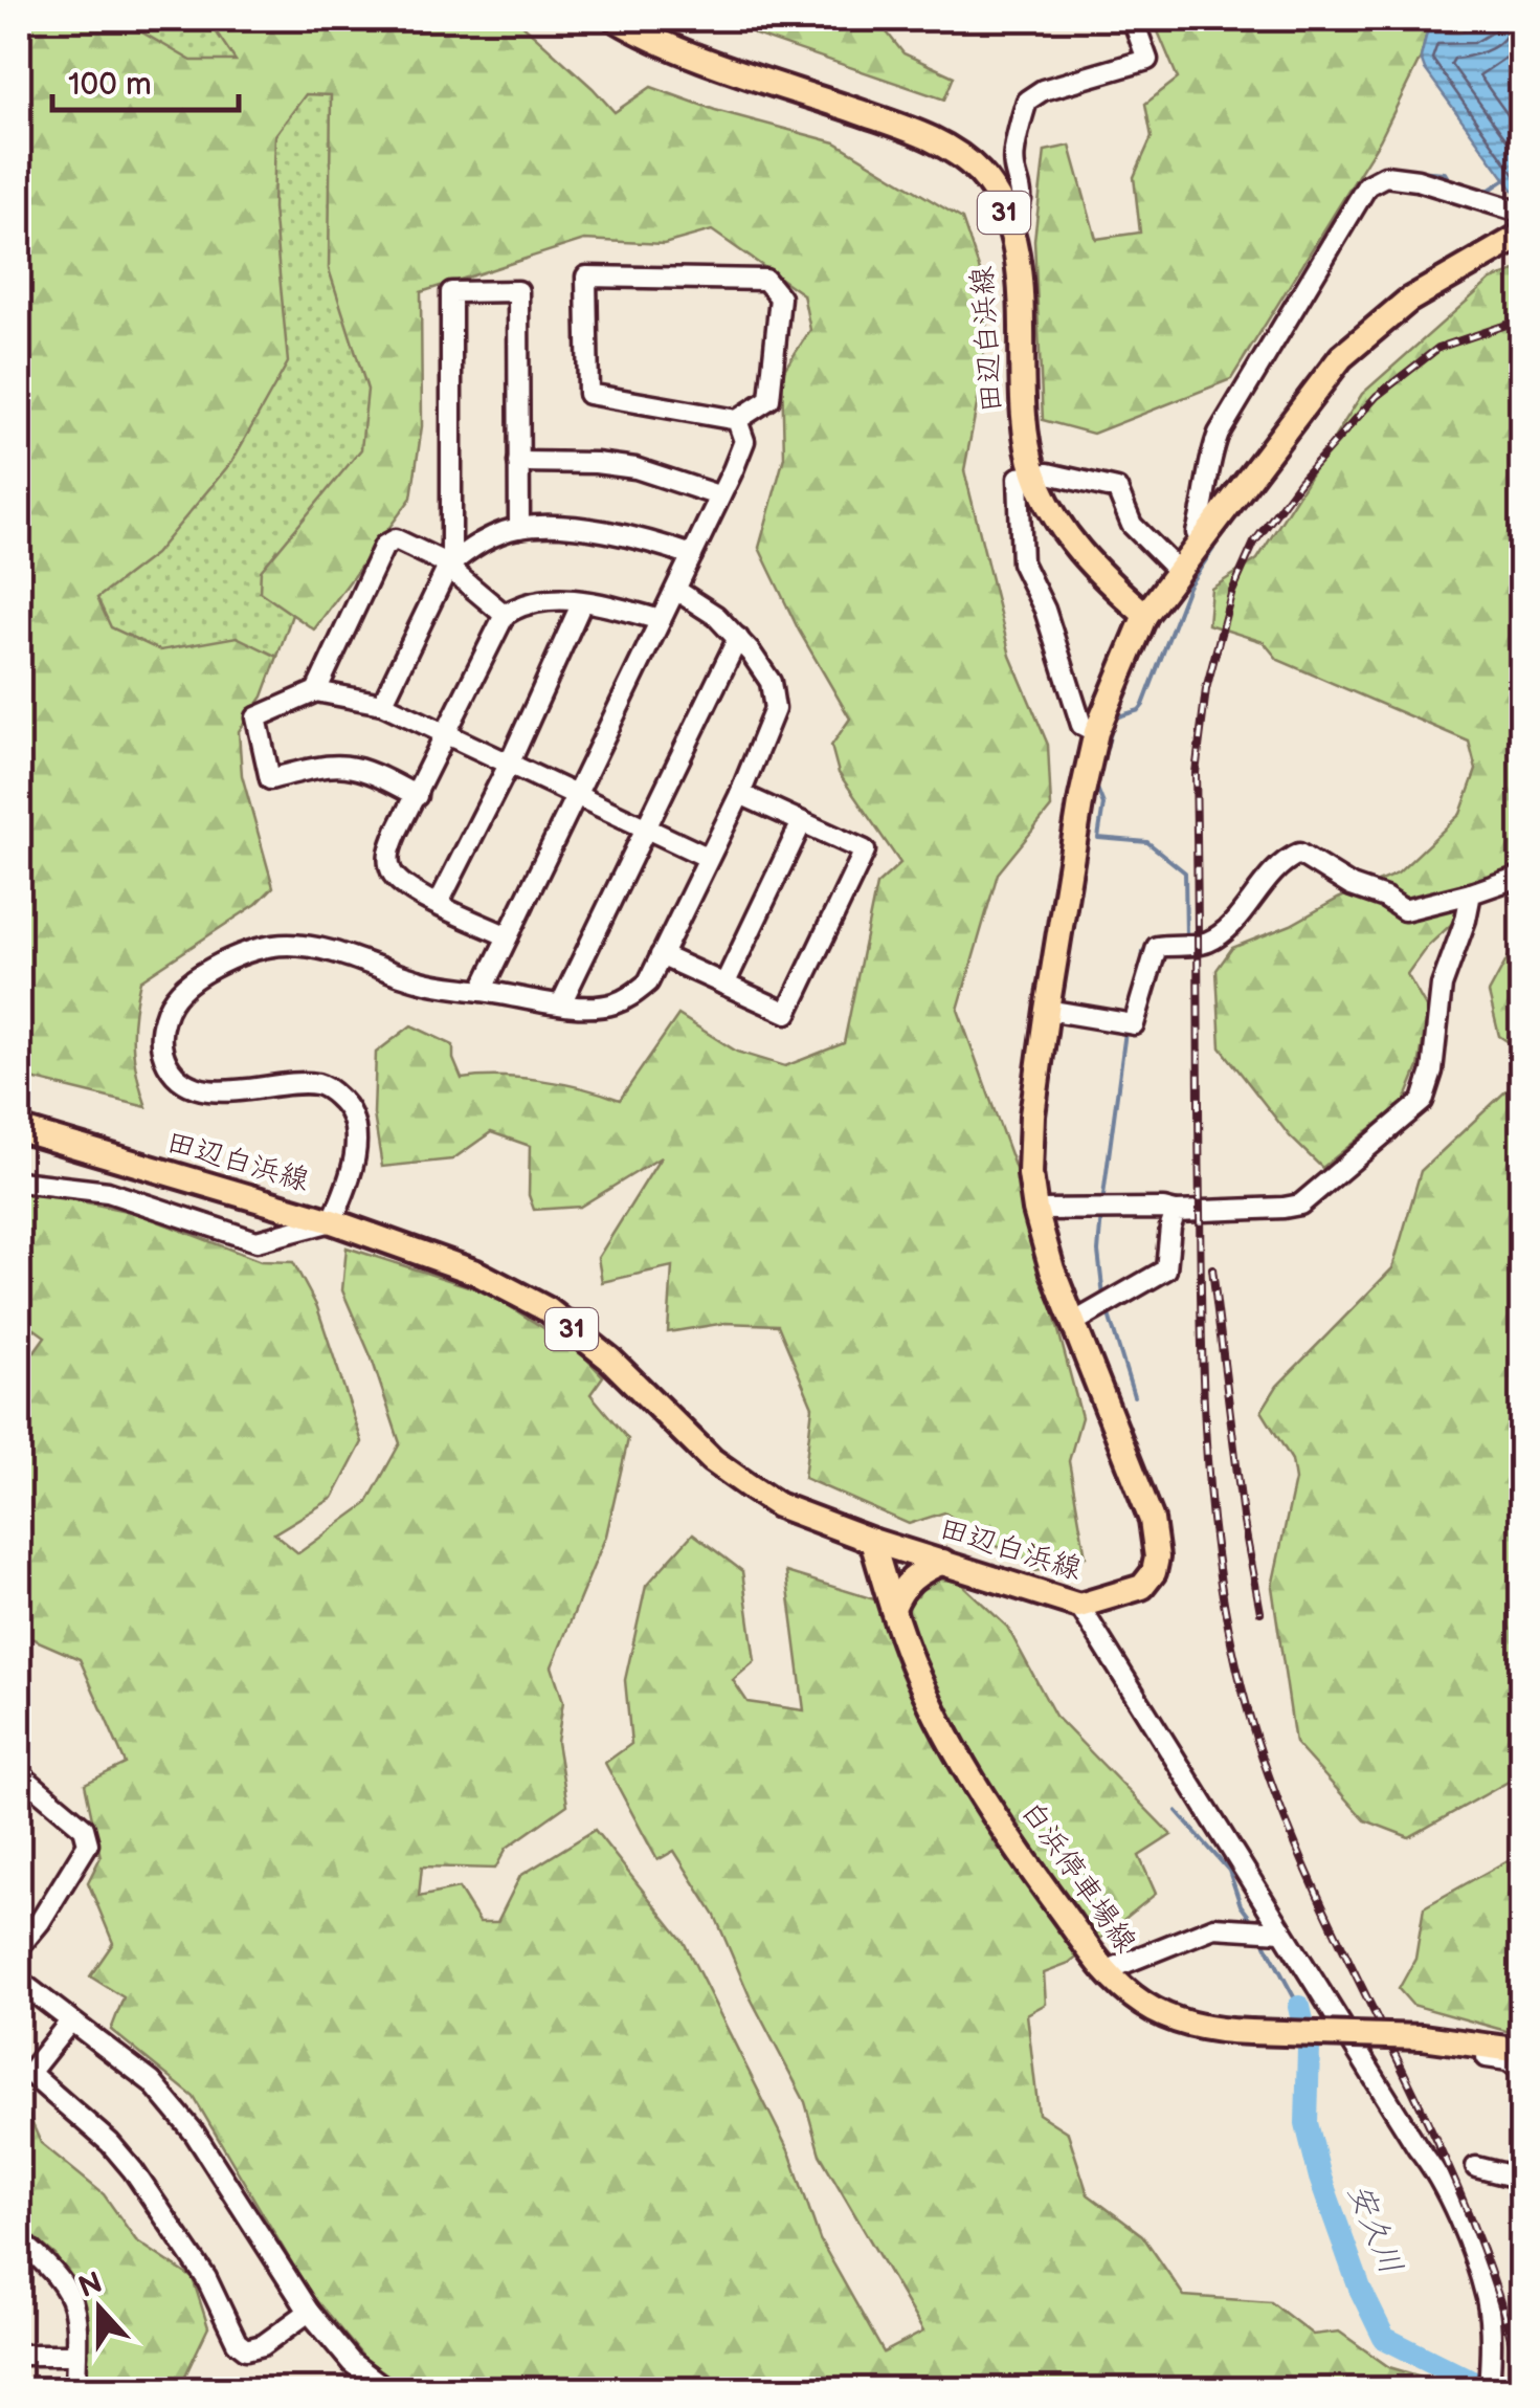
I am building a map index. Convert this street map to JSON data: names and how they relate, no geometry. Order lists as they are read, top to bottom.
{
  "streets": {
    "main road": ["31", "田辺白浜線", "白浜停車場線"]
  },
  "crossings": [
    ["田辺白浜線", "白浜停車場線"]
  ],
  "water": ["安久川"],
  "scale_bar": "100 m",
  "north": "top"
}
